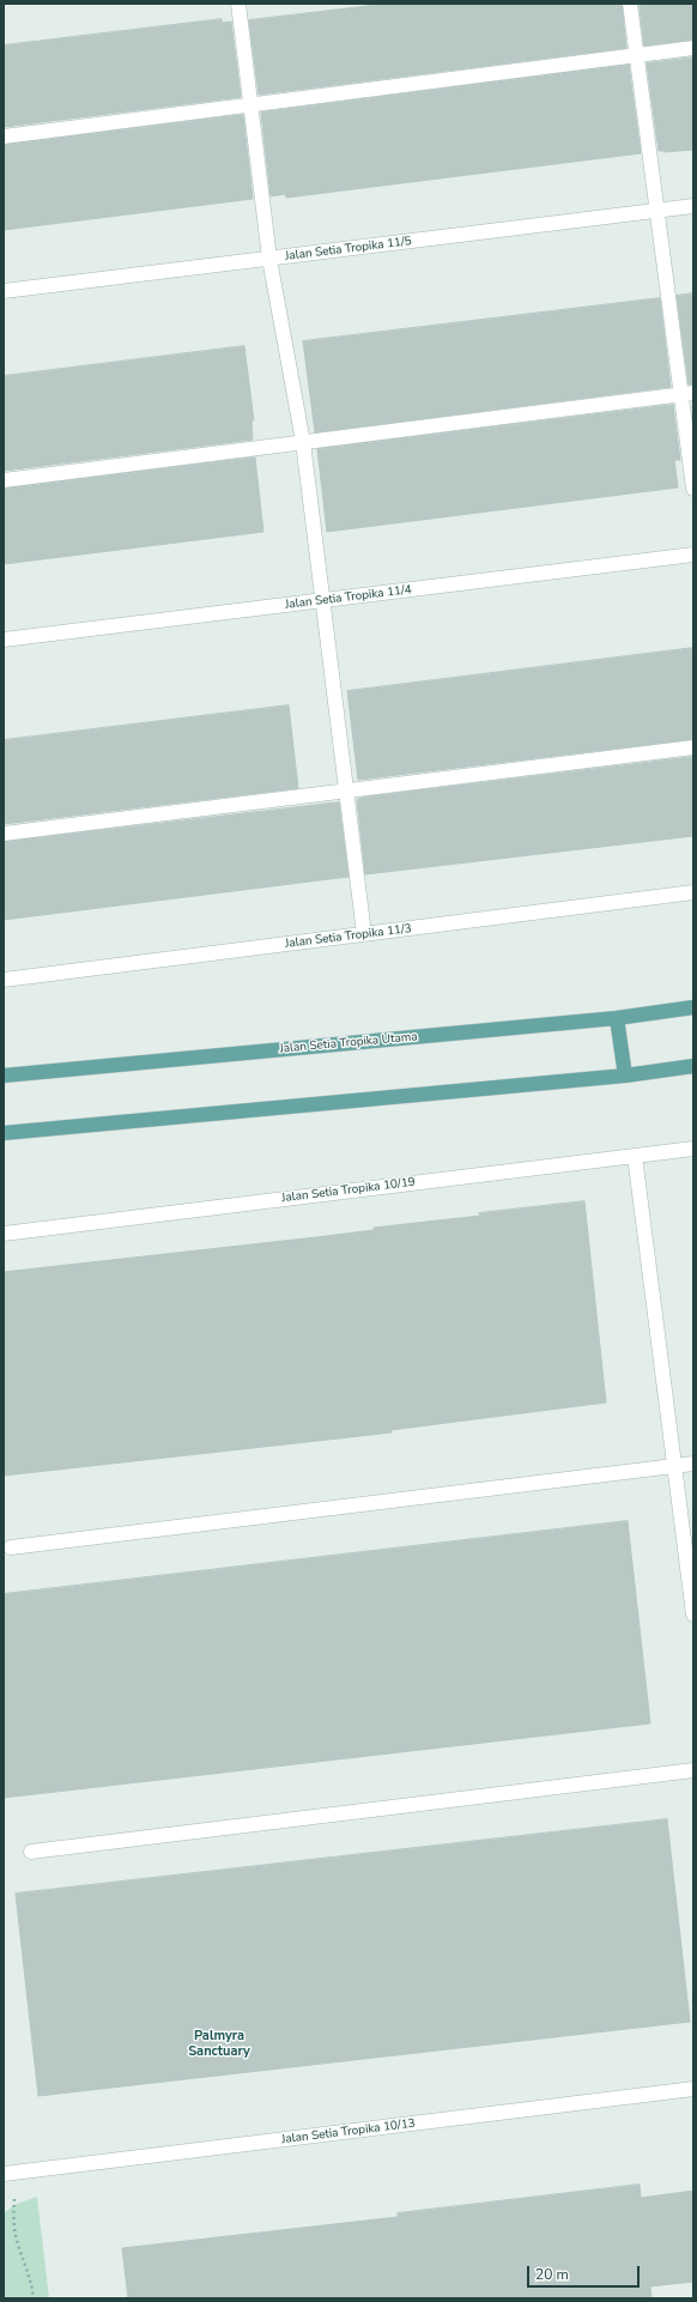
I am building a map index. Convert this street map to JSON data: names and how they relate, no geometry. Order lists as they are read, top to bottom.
{
  "streets": {
    "main road": ["Jalan Setia Tropika Utama"],
    "street": [
      "Jalan Setia Tropika 11/5",
      "Jalan Setia Tropika 11/4",
      "Jalan Setia Tropika 11/3",
      "Jalan Setia Tropika 10/19",
      "Jalan Setia Tropika 10/13"
    ]
  },
  "districts": ["Palmyra Sanctuary"],
  "scale_bar": "20 m"
}
